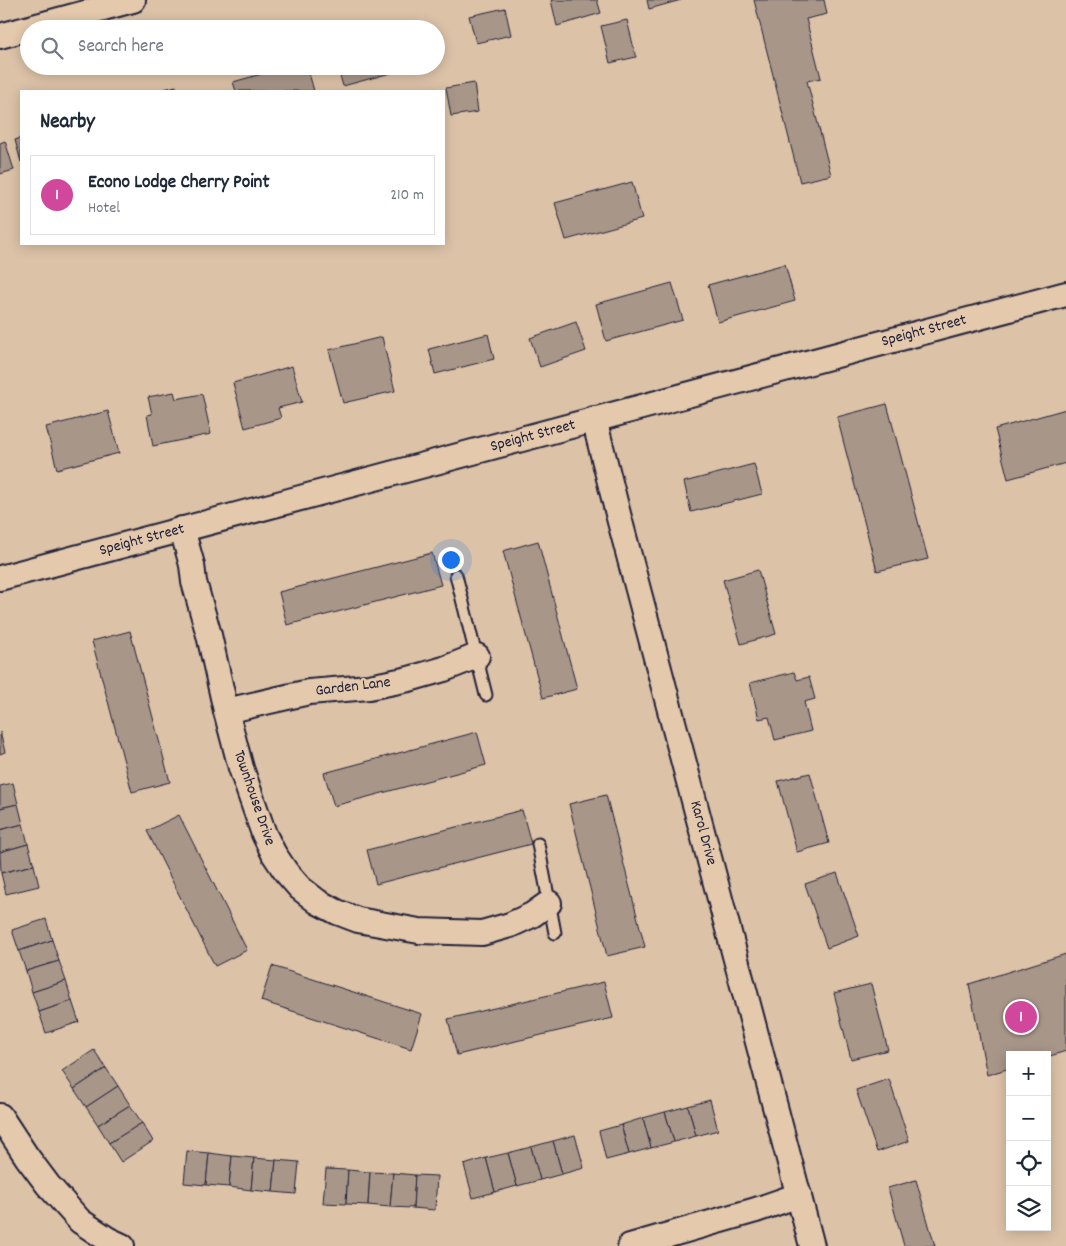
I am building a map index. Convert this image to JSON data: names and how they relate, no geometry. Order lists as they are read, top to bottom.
{
  "streets": {
    "street": [
      "Speight Street",
      "Garden Lane",
      "Townhouse Drive",
      "Karol Drive"
    ]
  },
  "crossings": [
    ["Speight Street", "Townhouse Drive"],
    ["Speight Street", "Karol Drive"],
    ["Garden Lane", "Townhouse Drive"]
  ],
  "page": {
    "search": "Search here",
    "heading": "Nearby",
    "list": [
      {
        "mark": "1",
        "name": "Econo Lodge Cherry Point",
        "note": "Hotel",
        "value": "210 m"
      }
    ],
    "pins": "1",
    "map_buttons": ["+", "−"]
  }
}
